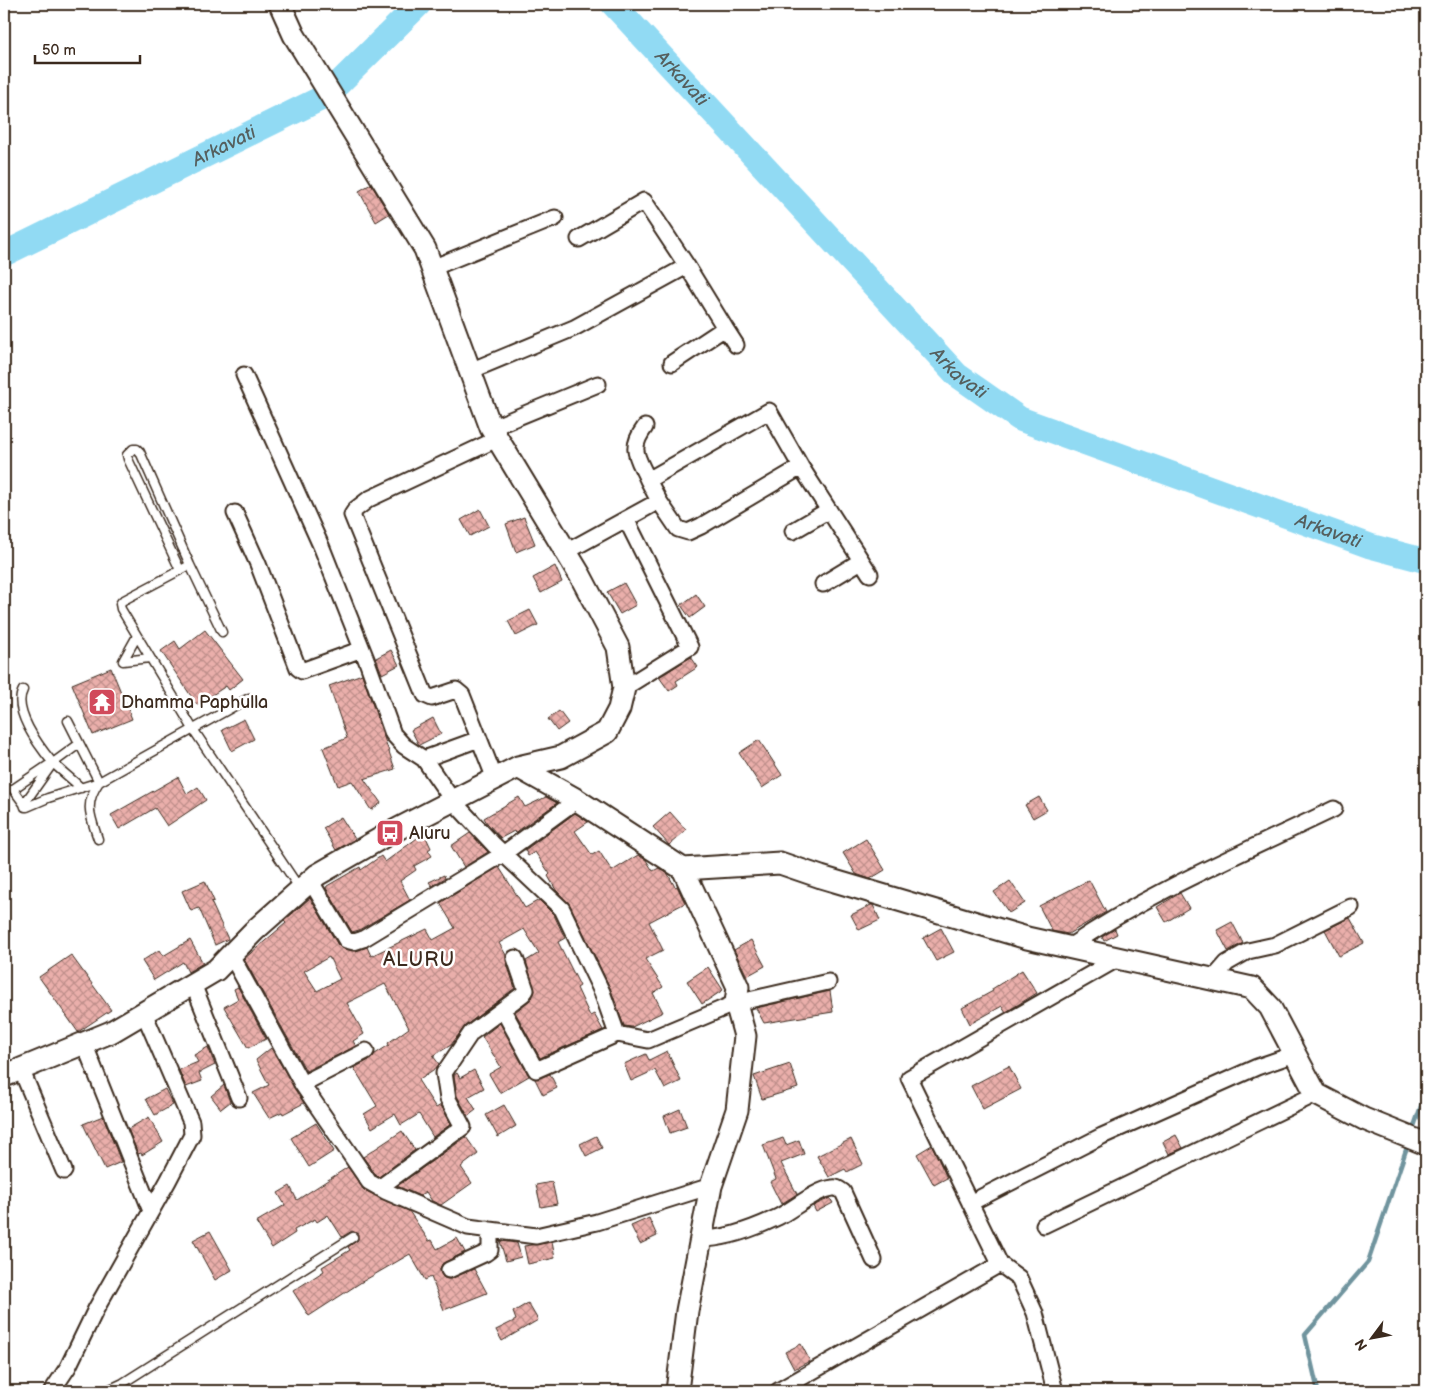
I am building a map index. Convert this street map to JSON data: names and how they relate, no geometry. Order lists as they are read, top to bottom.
{
  "districts": ["ALURU"],
  "water": ["Arkavati"],
  "places": {
    "temple": ["Dhamma Paphulla"],
    "bus stop": ["Aluru"]
  },
  "scale_bar": "50 m",
  "north": "bottom left"
}
